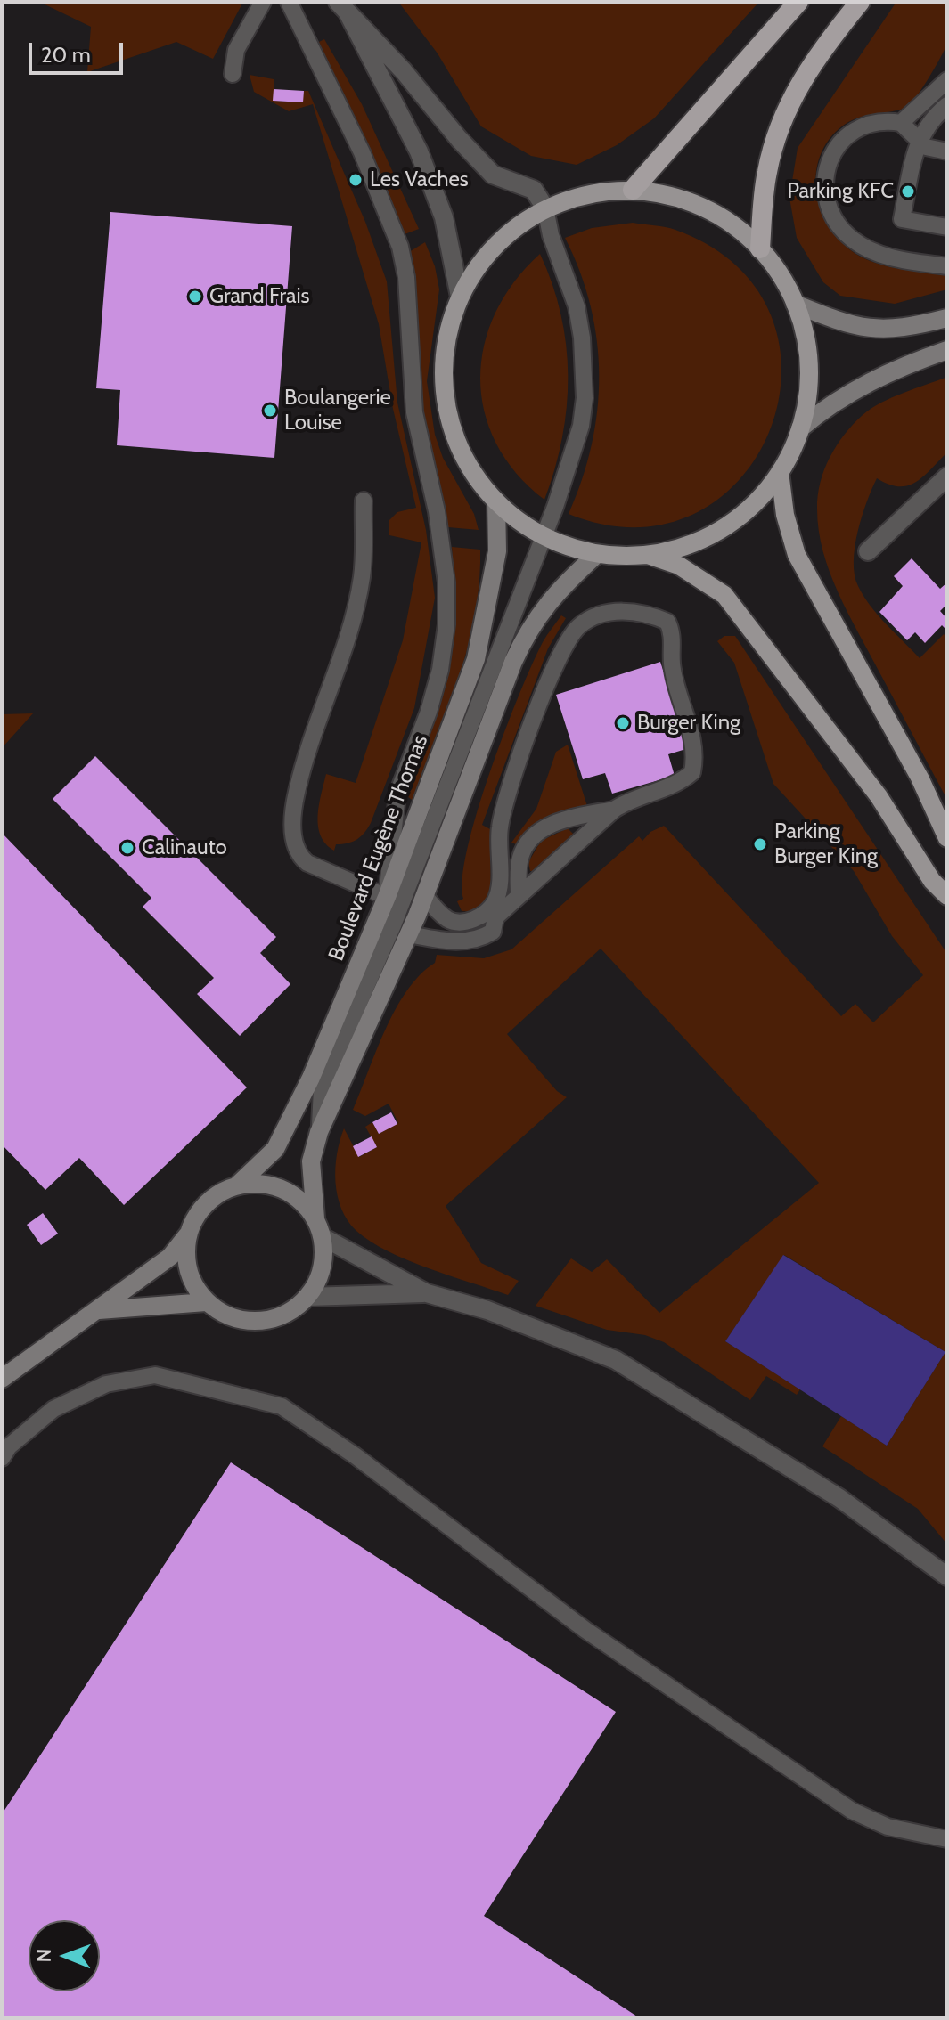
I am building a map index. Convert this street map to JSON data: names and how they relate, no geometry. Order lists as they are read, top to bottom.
{
  "streets": {
    "main road": ["Boulevard Eugène Thomas"]
  },
  "places": [
    "Les Vaches",
    "Parking KFC",
    "Grand Frais",
    "Boulangerie Louise",
    "Burger King",
    "Parking Burger King",
    "Calinauto"
  ],
  "scale_bar": "20 m",
  "north": "left"
}
